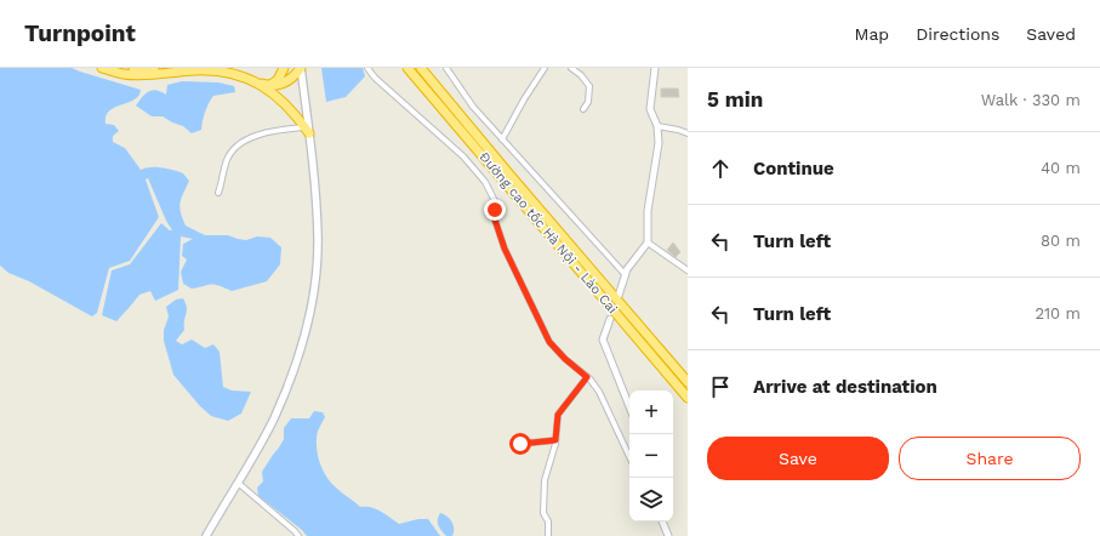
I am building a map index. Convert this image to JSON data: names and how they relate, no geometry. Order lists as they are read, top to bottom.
{
  "streets": {
    "highway": ["Đường cao tốc Hà Nội - Lào Cai"]
  },
  "page": {
    "header": "Turnpoint",
    "nav": ["Map", "Directions", "Saved"],
    "heading": ["5 min", "Walk · 330 m"],
    "list": [
      ["Continue", "40 m"],
      ["Turn left", "80 m"],
      ["Turn left", "210 m"],
      "Arrive at destination"
    ],
    "map_buttons": ["+", "−"],
    "buttons": ["Save", "Share"]
  }
}
